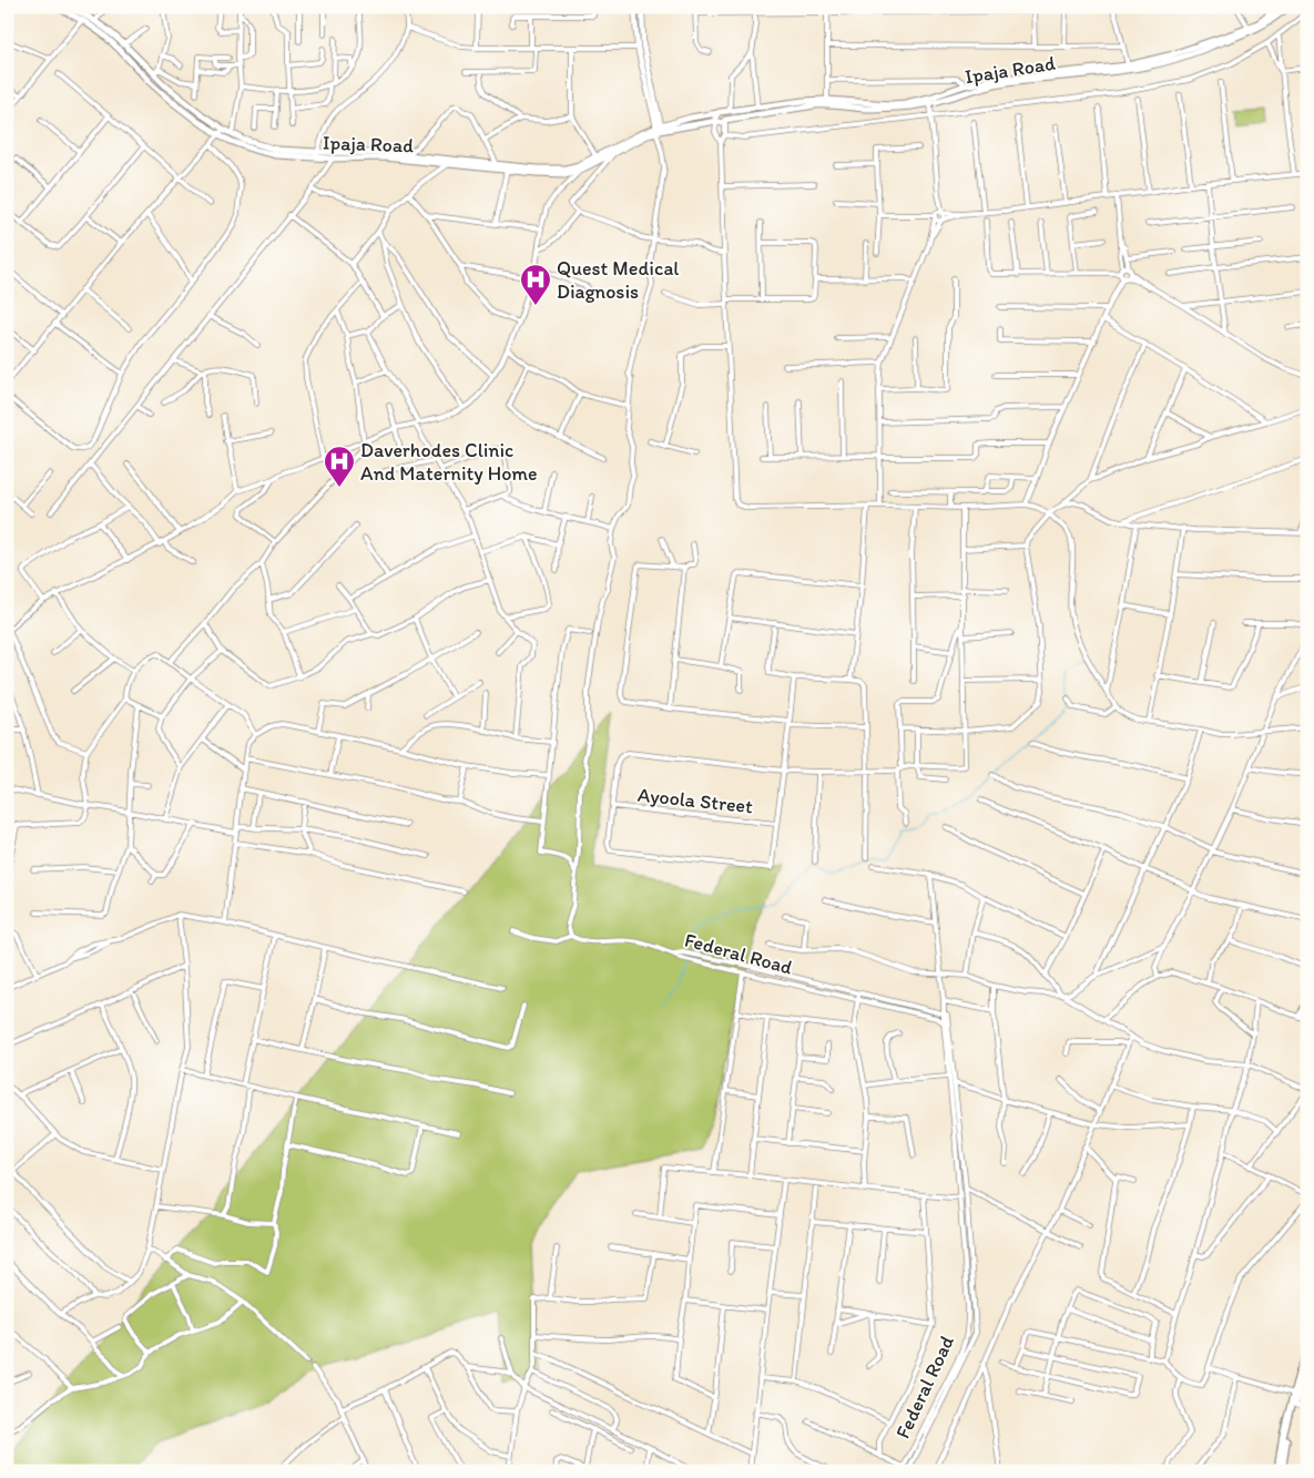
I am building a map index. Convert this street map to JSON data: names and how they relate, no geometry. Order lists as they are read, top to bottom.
{
  "streets": {
    "main road": ["Ipaja Road"],
    "street": ["Ayoola Street", "Federal Road"]
  },
  "places": {
    "hospital": ["Quest Medical Diagnosis", "Daverhodes Clinic And Maternity Home"]
  }
}
